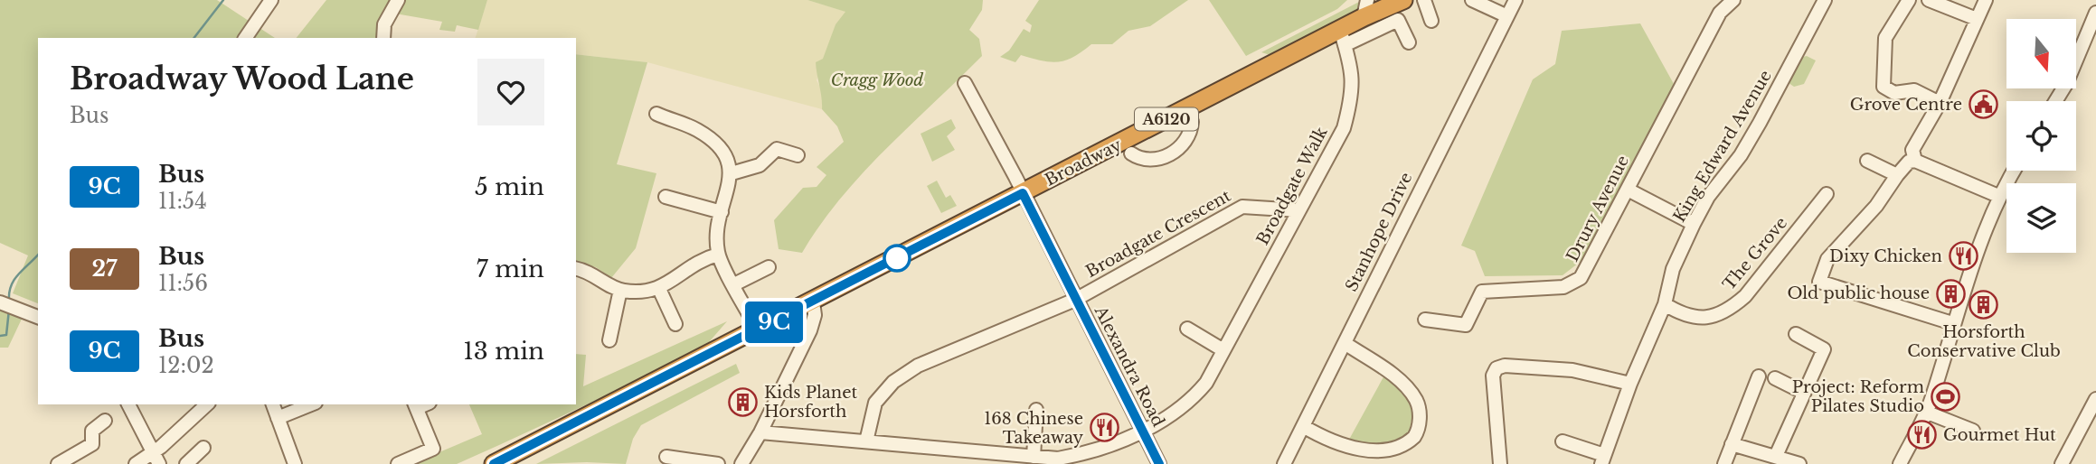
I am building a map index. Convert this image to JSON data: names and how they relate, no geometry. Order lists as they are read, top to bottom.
{
  "streets": {
    "highway": ["A6120", "Broadway"],
    "street": [
      "King Edward Avenue",
      "Broadgate Walk",
      "Drury Avenue",
      "Stanhope Drive",
      "Broadgate Crescent",
      "The Grove",
      "Alexandra Road"
    ]
  },
  "crossings": [
    ["King Edward Avenue", "The Grove"],
    ["Broadway", "Broadgate Walk"],
    ["Broadway", "Alexandra Road"],
    ["Broadgate Walk", "Broadgate Crescent"],
    ["Broadgate Walk", "Alexandra Road"],
    ["Broadgate Crescent", "Alexandra Road"]
  ],
  "parks": ["Cragg Wood"],
  "places": {
    "public building": ["Grove Centre"],
    "restaurant": ["Dixy Chicken", "168 Chinese Takeaway", "Gourmet Hut"],
    "building": ["Old public house", "Horsforth Conservative Club", "Kids Planet Horsforth"],
    "sports": ["Project: Reform Pilates Studio"]
  },
  "lines": ["bus line 9C"],
  "north": "bottom",
  "page": {
    "on_map": "9C",
    "heading": ["Broadway Wood Lane", "Bus"],
    "list": [
      {
        "mark": "9C",
        "name": "Bus",
        "note": "11:54",
        "value": "5 min"
      },
      {
        "mark": "27",
        "name": "Bus",
        "note": "11:56",
        "value": "7 min"
      },
      {
        "mark": "9C",
        "name": "Bus",
        "note": "12:02",
        "value": "13 min"
      }
    ]
  }
}
